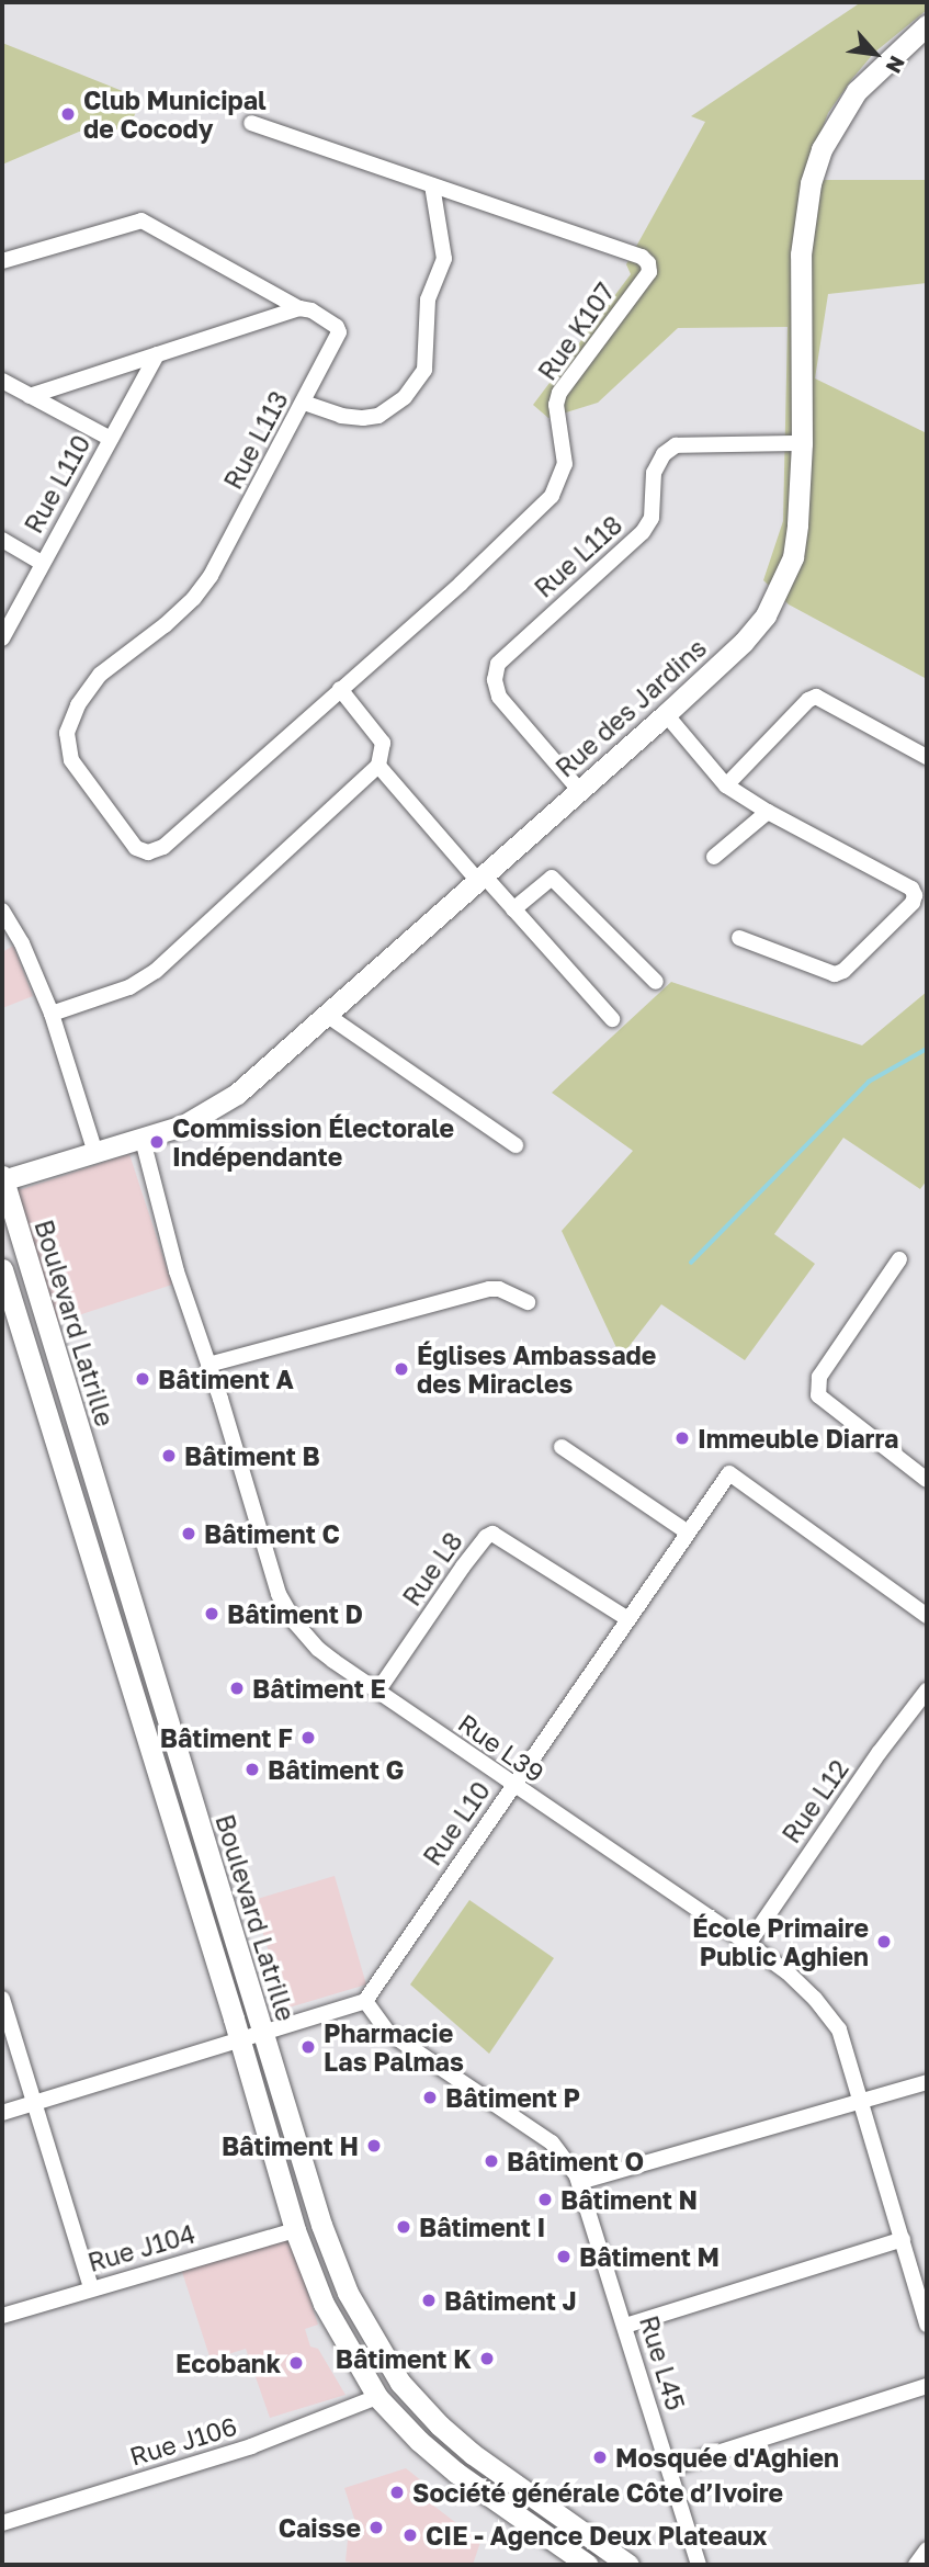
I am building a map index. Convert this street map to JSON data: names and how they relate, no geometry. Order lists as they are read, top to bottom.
{
  "streets": {
    "main road": ["Rue des Jardins", "Boulevard Latrille"],
    "street": [
      "Rue K107",
      "Rue L113",
      "Rue L110",
      "Rue L118",
      "Rue L8",
      "Rue L39",
      "Rue L12",
      "Rue L10",
      "Rue J104",
      "Rue L45",
      "Rue J106"
    ]
  },
  "crossings": [
    ["Rue K107", "Rue L113"],
    ["Rue L118", "Rue des Jardins"],
    ["Rue des Jardins", "Boulevard Latrille"],
    ["Rue des Jardins", "Rue L39"],
    ["Boulevard Latrille", "Rue J104"],
    ["Boulevard Latrille", "Rue J106"],
    ["Rue L8", "Rue L39"],
    ["Rue L8", "Rue L10"],
    ["Rue L39", "Rue L12"],
    ["Rue L39", "Rue L10"],
    ["Rue L10", "Rue L45"]
  ],
  "places": [
    "Club Municipal de Cocody",
    "Commission Électorale Indépendante",
    "Églises Ambassade des Miracles",
    "Bâtiment A",
    "Immeuble Diarra",
    "Bâtiment B",
    "Bâtiment C",
    "Bâtiment D",
    "Bâtiment E",
    "Bâtiment F",
    "Bâtiment G",
    "École Primaire Public Aghien",
    "Pharmacie Las Palmas",
    "Bâtiment P",
    "Bâtiment H",
    "Bâtiment O",
    "Bâtiment N",
    "Bâtiment I",
    "Bâtiment M",
    "Bâtiment J",
    "Bâtiment K",
    "Ecobank",
    "Mosquée d'Aghien",
    "Société générale Côte d’Ivoire",
    "Caisse",
    "CIE - Agence Deux Plateaux"
  ],
  "north": "bottom right"
}
